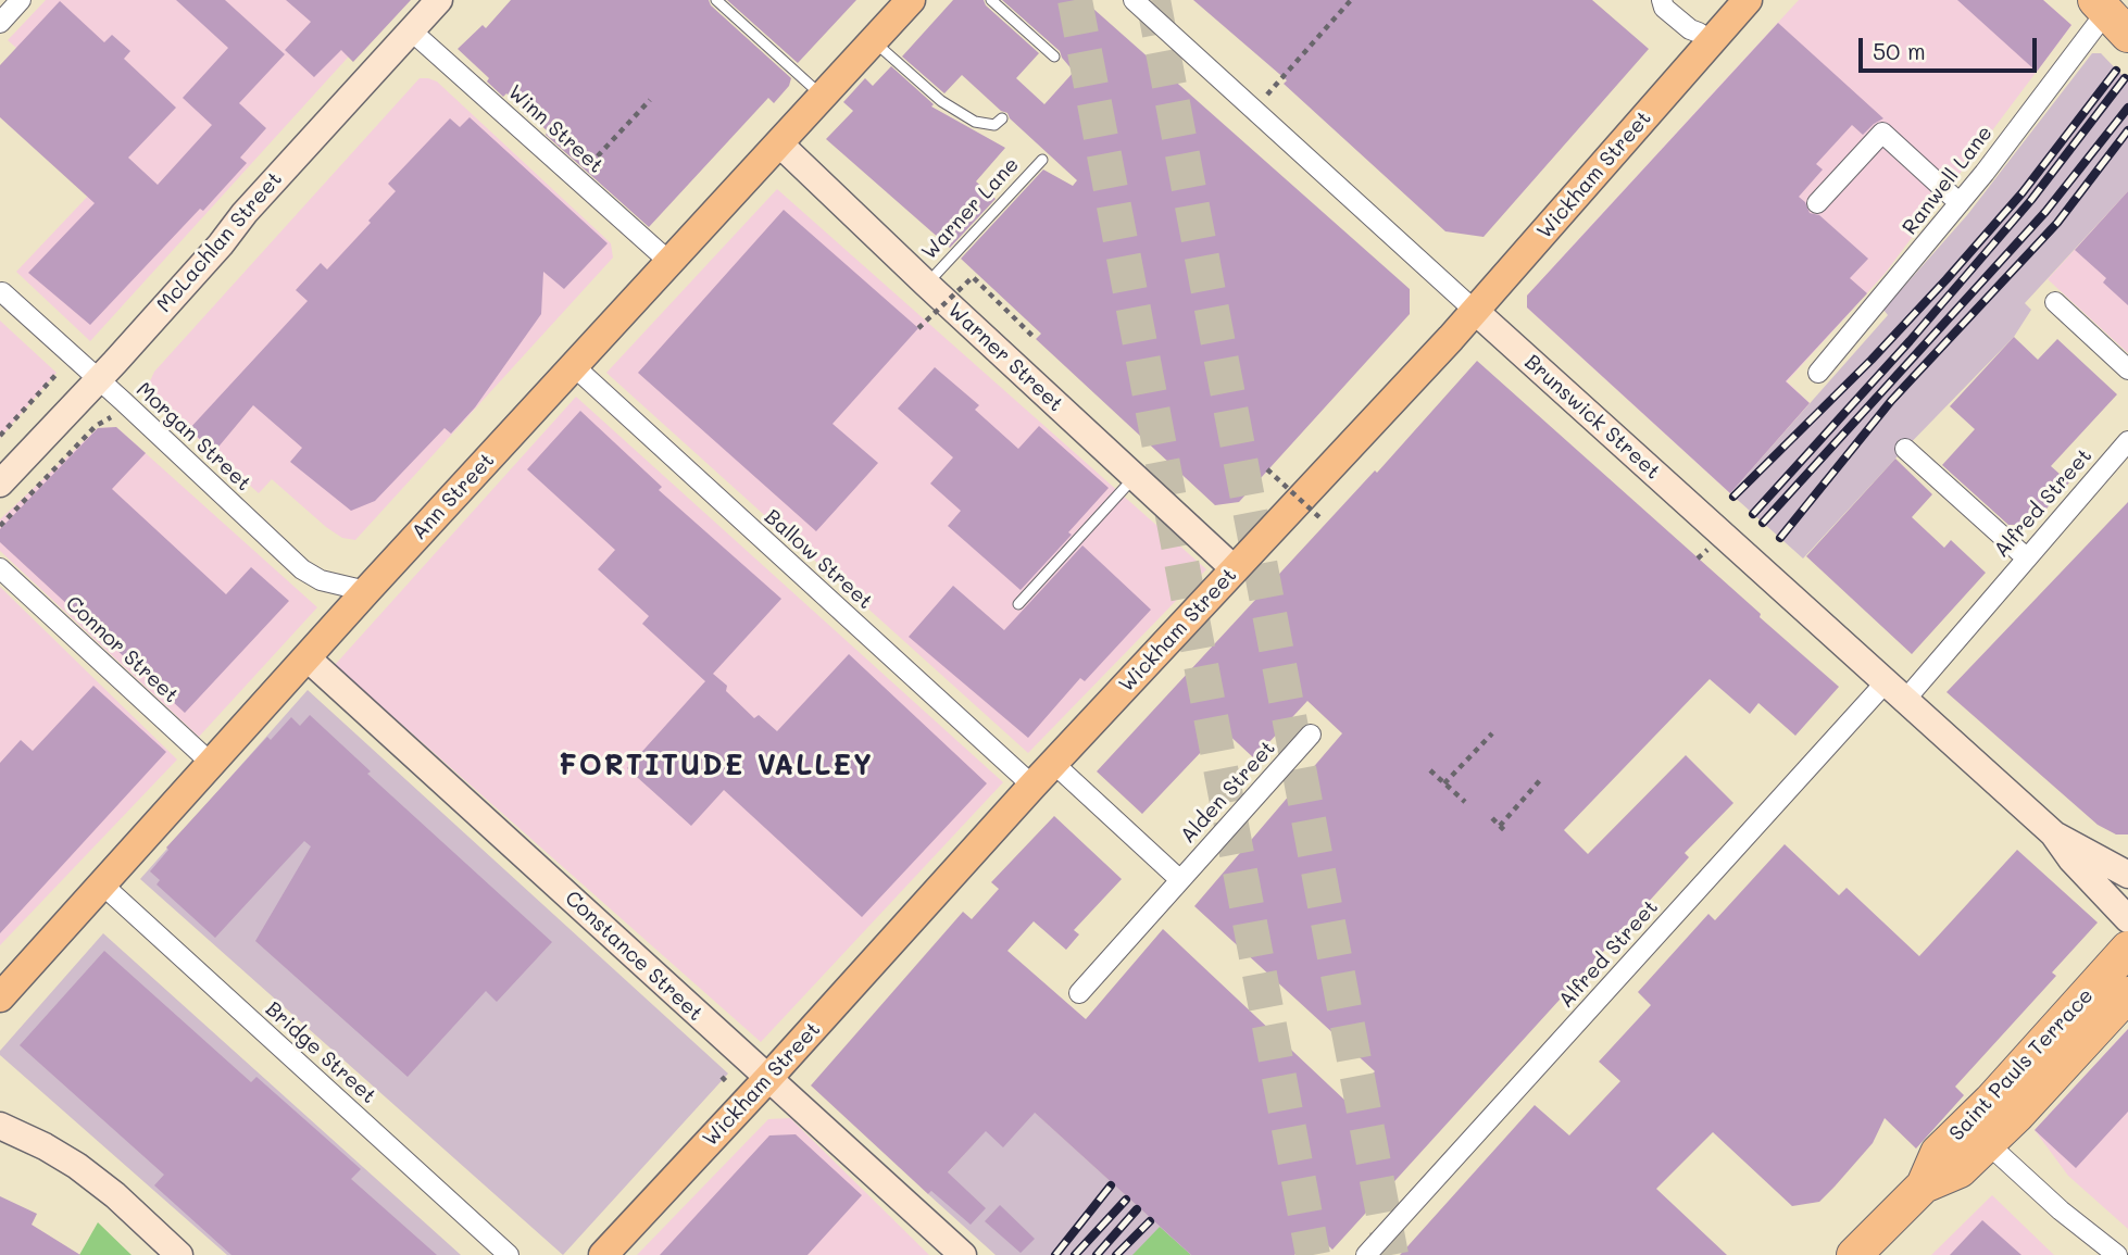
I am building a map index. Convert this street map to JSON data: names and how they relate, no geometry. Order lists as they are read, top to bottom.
{
  "streets": {
    "highway": ["Saint Pauls Terrace"],
    "main road": ["Wickham Street", "Ann Street"],
    "street": [
      "Winn Street",
      "Ranwell Lane",
      "McLachlan Street",
      "Warner Street",
      "Brunswick Street",
      "Morgan Street",
      "Alfred Street",
      "Ballow Street",
      "Connor Street",
      "Alden Street",
      "Constance Street",
      "Bridge Street"
    ],
    "lane": ["Warner Lane"]
  },
  "crossings": [
    ["Winn Street", "McLachlan Street"],
    ["Winn Street", "Ann Street"],
    ["Wickham Street", "Warner Street"],
    ["Wickham Street", "Brunswick Street"],
    ["Wickham Street", "Ballow Street"],
    ["Wickham Street", "Constance Street"],
    ["Warner Lane", "Warner Street"],
    ["McLachlan Street", "Morgan Street"],
    ["Warner Street", "Ann Street"],
    ["Brunswick Street", "Alfred Street"],
    ["Morgan Street", "Ann Street"],
    ["Ann Street", "Ballow Street"],
    ["Ann Street", "Connor Street"],
    ["Ann Street", "Constance Street"],
    ["Ann Street", "Bridge Street"]
  ],
  "districts": ["FORTITUDE VALLEY"],
  "scale_bar": "50 m"
}
